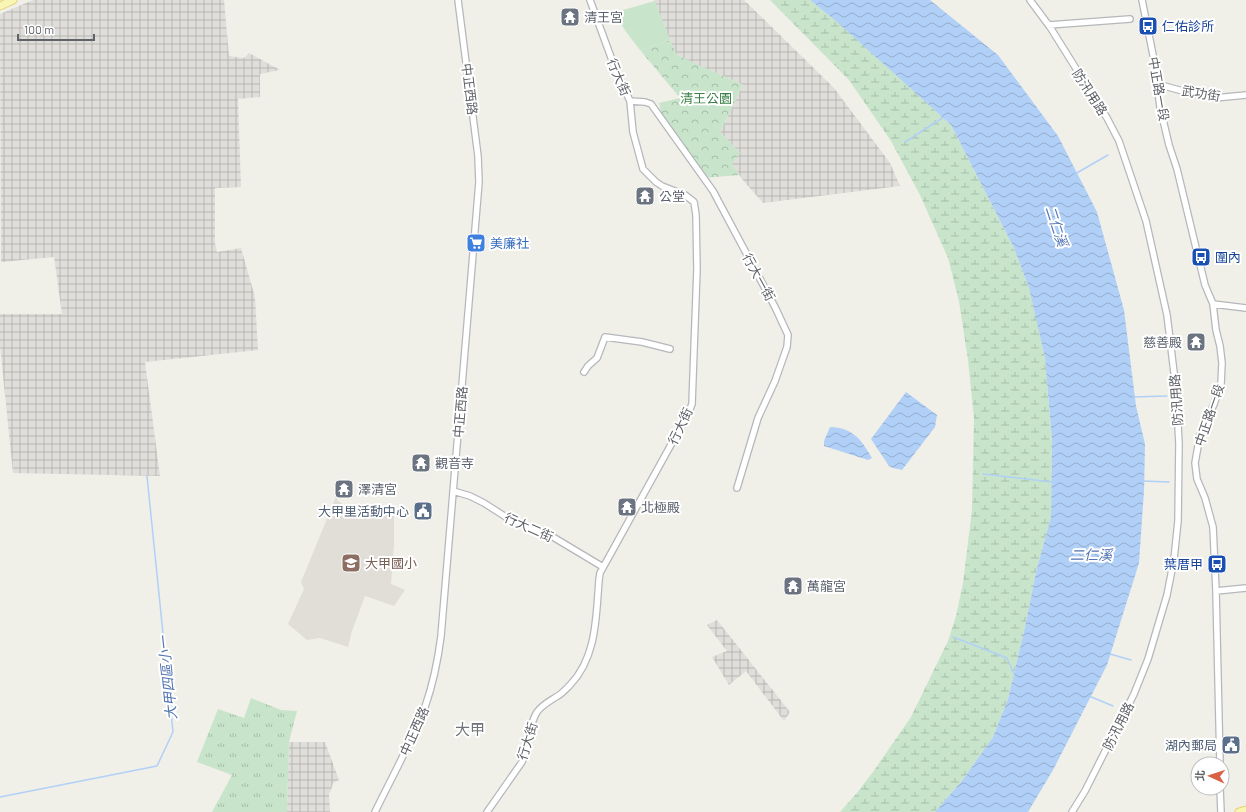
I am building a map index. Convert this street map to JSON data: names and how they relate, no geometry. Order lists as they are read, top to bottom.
{
  "streets": {
    "street": [
      "行大街",
      "中正西路",
      "中正路一段",
      "防汛用路",
      "武功街",
      "行大一街",
      "行大二街"
    ]
  },
  "crossings": [
    ["行大街", "行大一街"],
    ["行大街", "行大二街"],
    ["中正西路", "行大二街"],
    ["中正路一段", "武功街"]
  ],
  "districts": ["大甲"],
  "water": ["二仁溪", "大甲四區小一"],
  "parks": ["清王公園"],
  "places": {
    "temple": [
      "清王宮",
      "公堂",
      "慈善殿",
      "觀音寺",
      "澤清宮",
      "北極殿",
      "萬龍宮"
    ],
    "bus stop": ["仁佑診所", "圍內", "葉厝甲"],
    "supermarket": ["美廉社"],
    "public building": ["大甲里活動中心", "湖內郵局"],
    "school or university": ["大甲國小"]
  },
  "scale_bar": "100 m",
  "north": "left"
}
